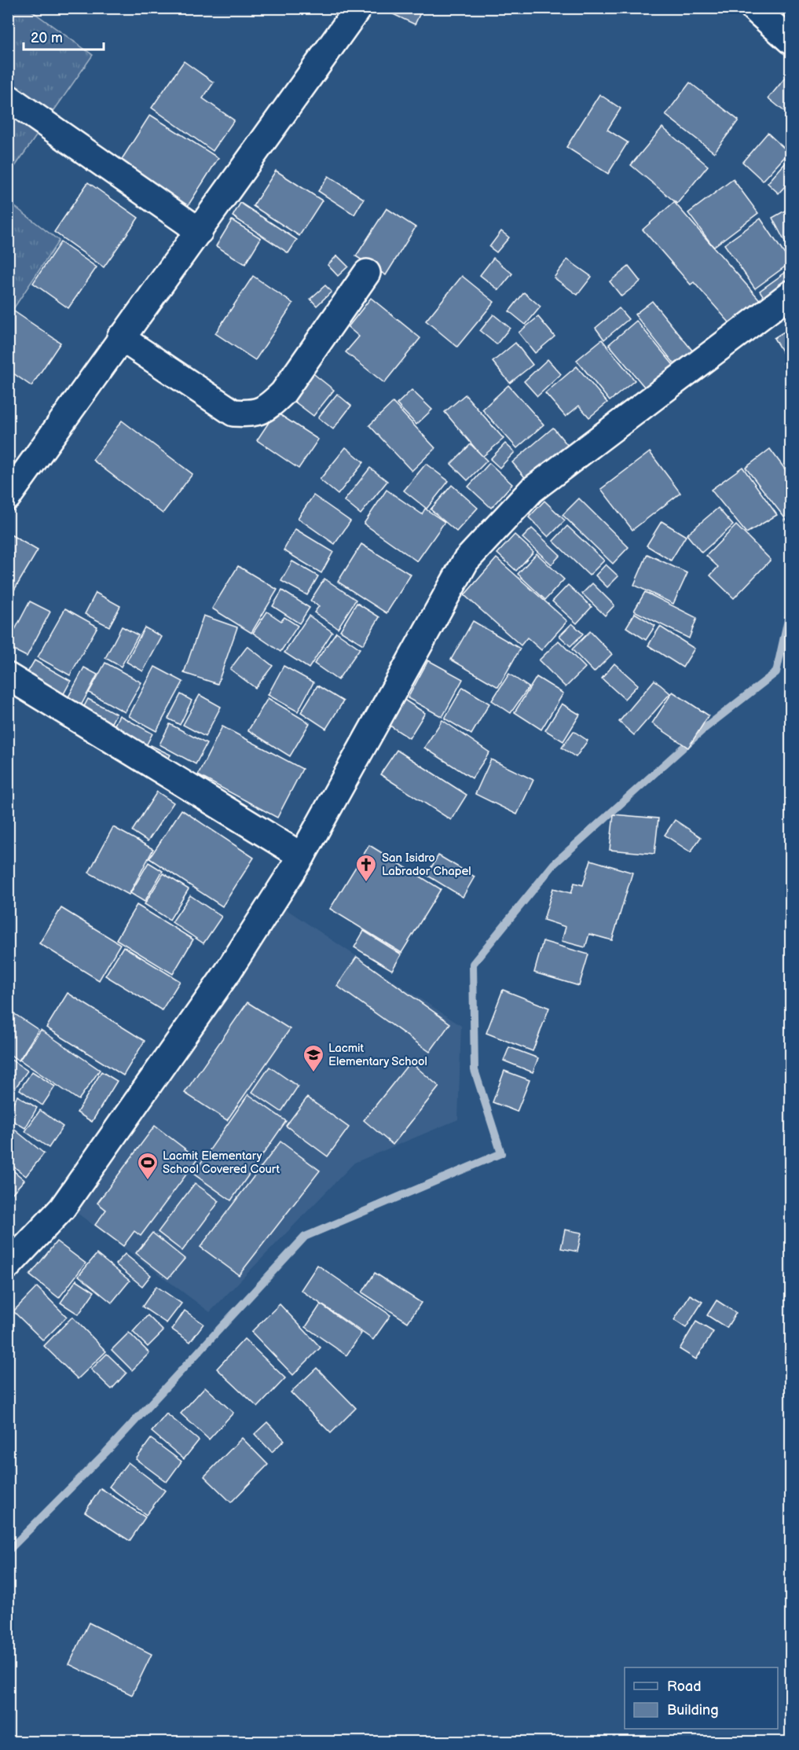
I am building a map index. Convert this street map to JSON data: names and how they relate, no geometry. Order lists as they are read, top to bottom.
{
  "places": {
    "church": ["San Isidro Labrador Chapel"],
    "school or university": ["Lacmit Elementary School"],
    "sports": ["Lacmit Elementary School Covered Court"]
  },
  "legend": ["Road", "Building"],
  "scale_bar": "20 m"
}
